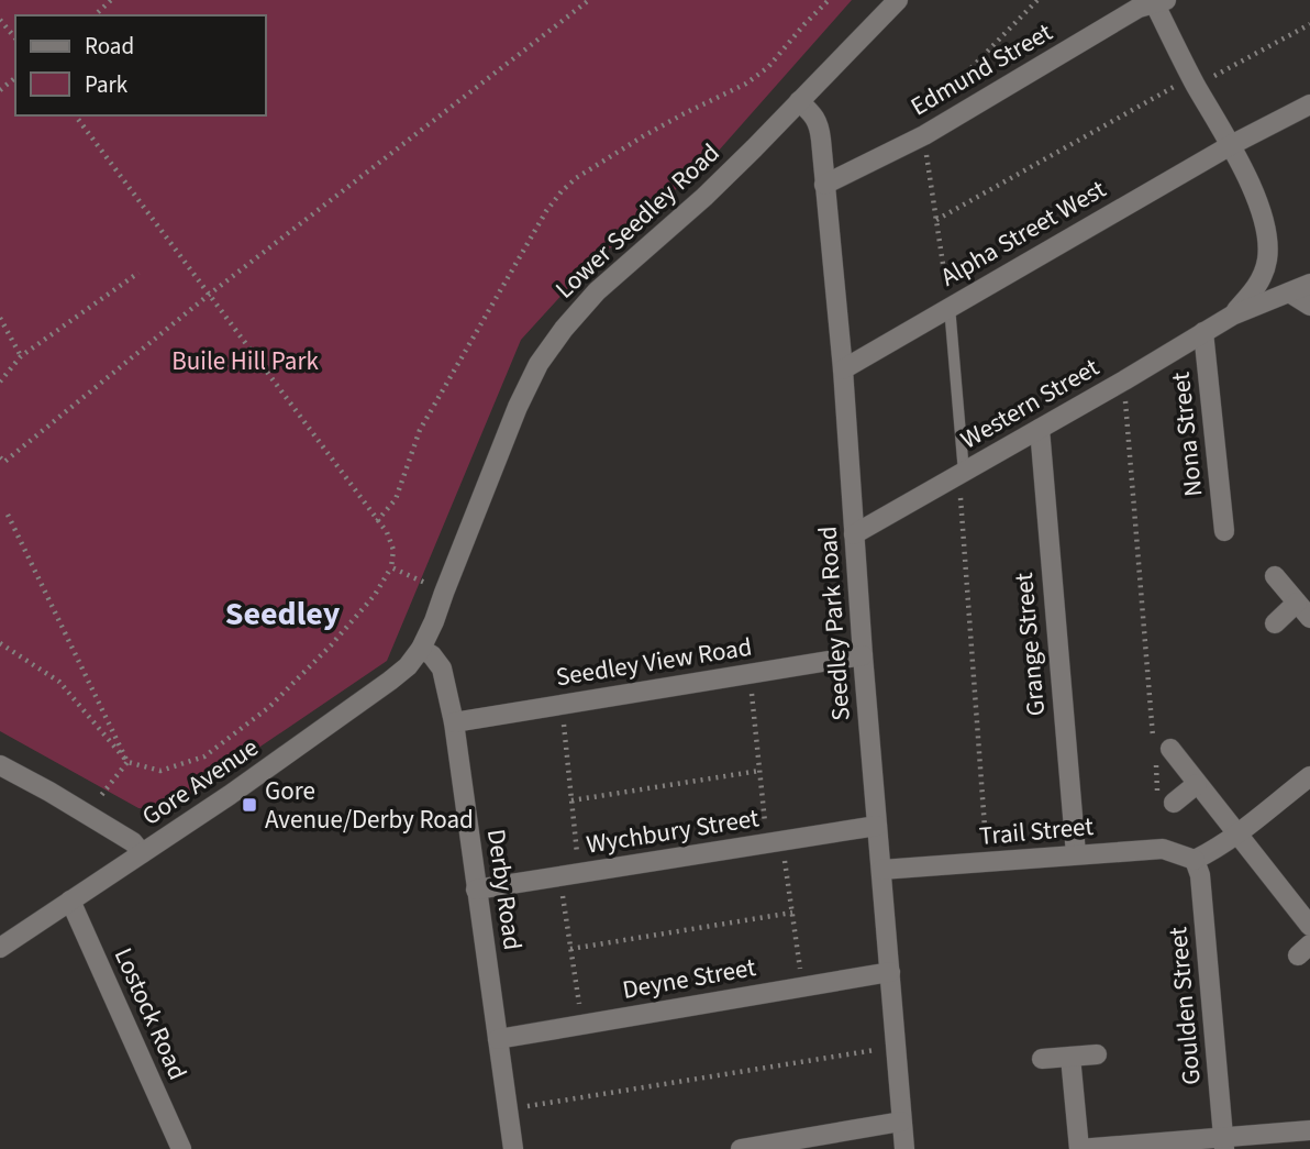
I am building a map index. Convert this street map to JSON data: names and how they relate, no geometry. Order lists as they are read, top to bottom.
{
  "streets": {
    "street": [
      "Edmund Street",
      "Lower Seedley Road",
      "Alpha Street West",
      "Western Street",
      "Nona Street",
      "Seedley Park Road",
      "Grange Street",
      "Seedley View Road",
      "Gore Avenue",
      "Wychbury Street",
      "Trail Street",
      "Derby Road",
      "Deyne Street",
      "Goulden Street",
      "Lostock Road"
    ]
  },
  "crossings": [
    ["Edmund Street", "Seedley Park Road"],
    ["Lower Seedley Road", "Seedley Park Road"],
    ["Lower Seedley Road", "Gore Avenue"],
    ["Lower Seedley Road", "Derby Road"],
    ["Alpha Street West", "Seedley Park Road"],
    ["Western Street", "Nona Street"],
    ["Western Street", "Seedley Park Road"],
    ["Western Street", "Grange Street"],
    ["Seedley Park Road", "Seedley View Road"],
    ["Seedley Park Road", "Wychbury Street"],
    ["Seedley Park Road", "Trail Street"],
    ["Seedley Park Road", "Deyne Street"],
    ["Grange Street", "Trail Street"],
    ["Seedley View Road", "Derby Road"],
    ["Gore Avenue", "Derby Road"],
    ["Gore Avenue", "Lostock Road"],
    ["Wychbury Street", "Derby Road"],
    ["Trail Street", "Goulden Street"],
    ["Derby Road", "Deyne Street"]
  ],
  "districts": ["Seedley"],
  "parks": ["Buile Hill Park"],
  "places": {
    "transit": ["Gore Avenue/Derby Road"]
  },
  "legend": ["Road", "Park"]
}
